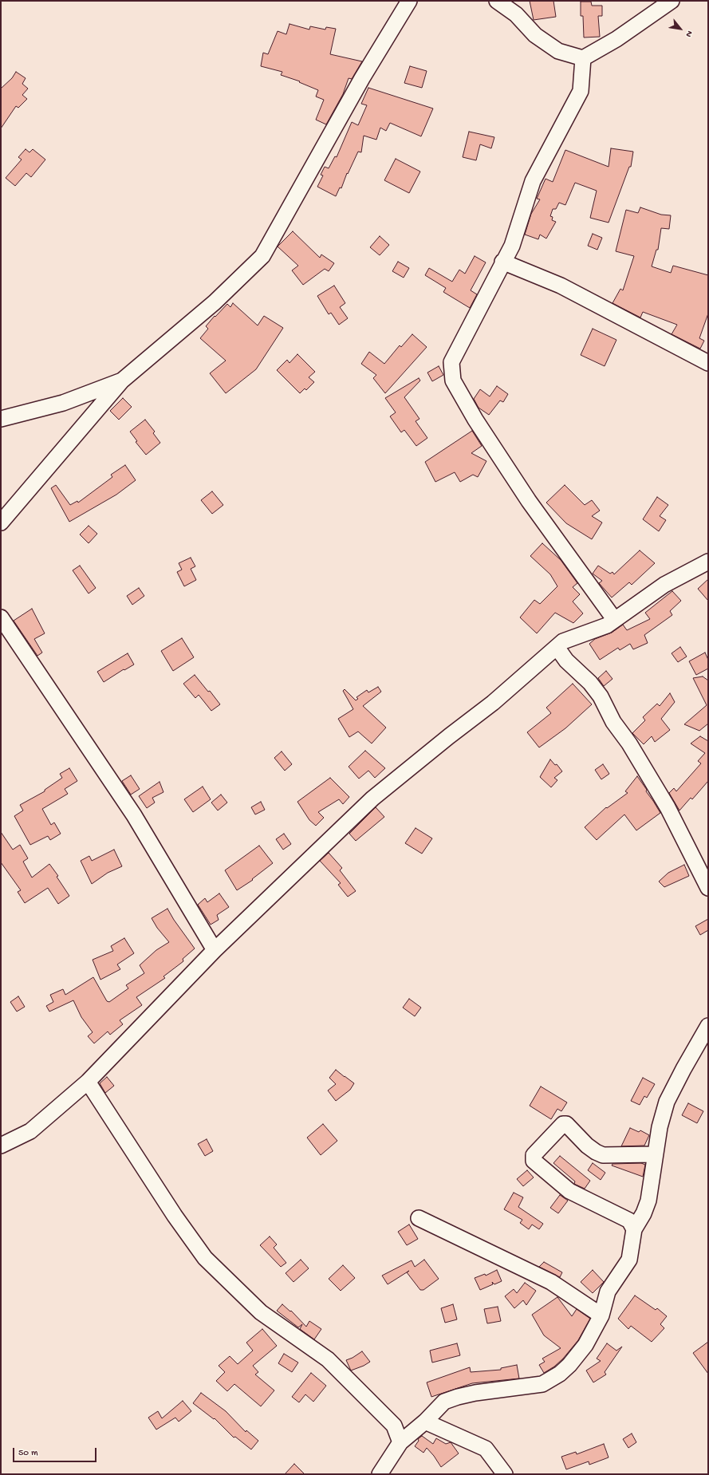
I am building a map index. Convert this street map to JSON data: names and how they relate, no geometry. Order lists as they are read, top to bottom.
{
  "scale_bar": "50 m",
  "north": "bottom right"
}
